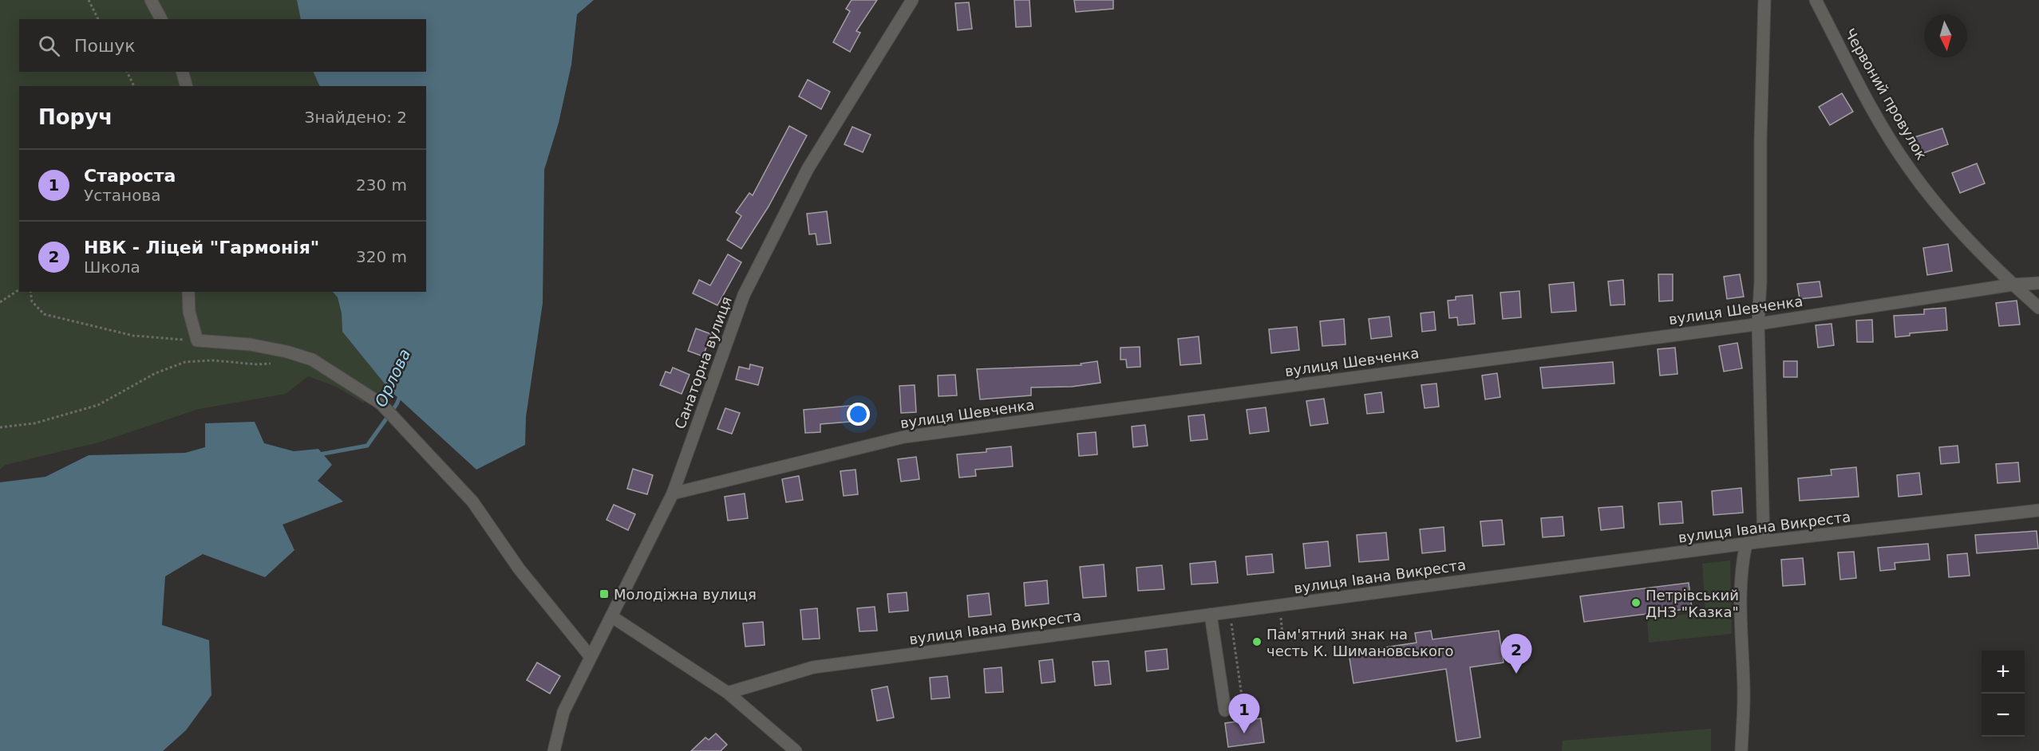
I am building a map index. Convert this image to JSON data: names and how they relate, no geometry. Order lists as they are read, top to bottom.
{
  "streets": {
    "street": [
      "Червоний провулок",
      "вулиця Шевченка",
      "Санаторна вулиця",
      "вулиця Івана Викреста"
    ]
  },
  "crossings": [
    ["Червоний провулок", "вулиця Шевченка"],
    ["вулиця Шевченка", "Санаторна вулиця"]
  ],
  "water": ["Орлова"],
  "places": {
    "transit": ["Молодіжна вулиця"],
    "other": ["Петрівський ДНЗ \"Казка\"", "Пам'ятний знак на честь К. Шимановського"]
  },
  "north": "bottom",
  "page": {
    "search": "Пошук",
    "heading": ["Поруч", "Знайдено: 2"],
    "list": [
      {
        "mark": "1",
        "name": "Староста",
        "note": "Установа",
        "value": "230 m"
      },
      {
        "mark": "2",
        "name": "НВК - Ліцей \"Гармонія\"",
        "note": "Школа",
        "value": "320 m"
      }
    ],
    "pins": ["2", "1"],
    "map_buttons": ["+", "−"]
  }
}
